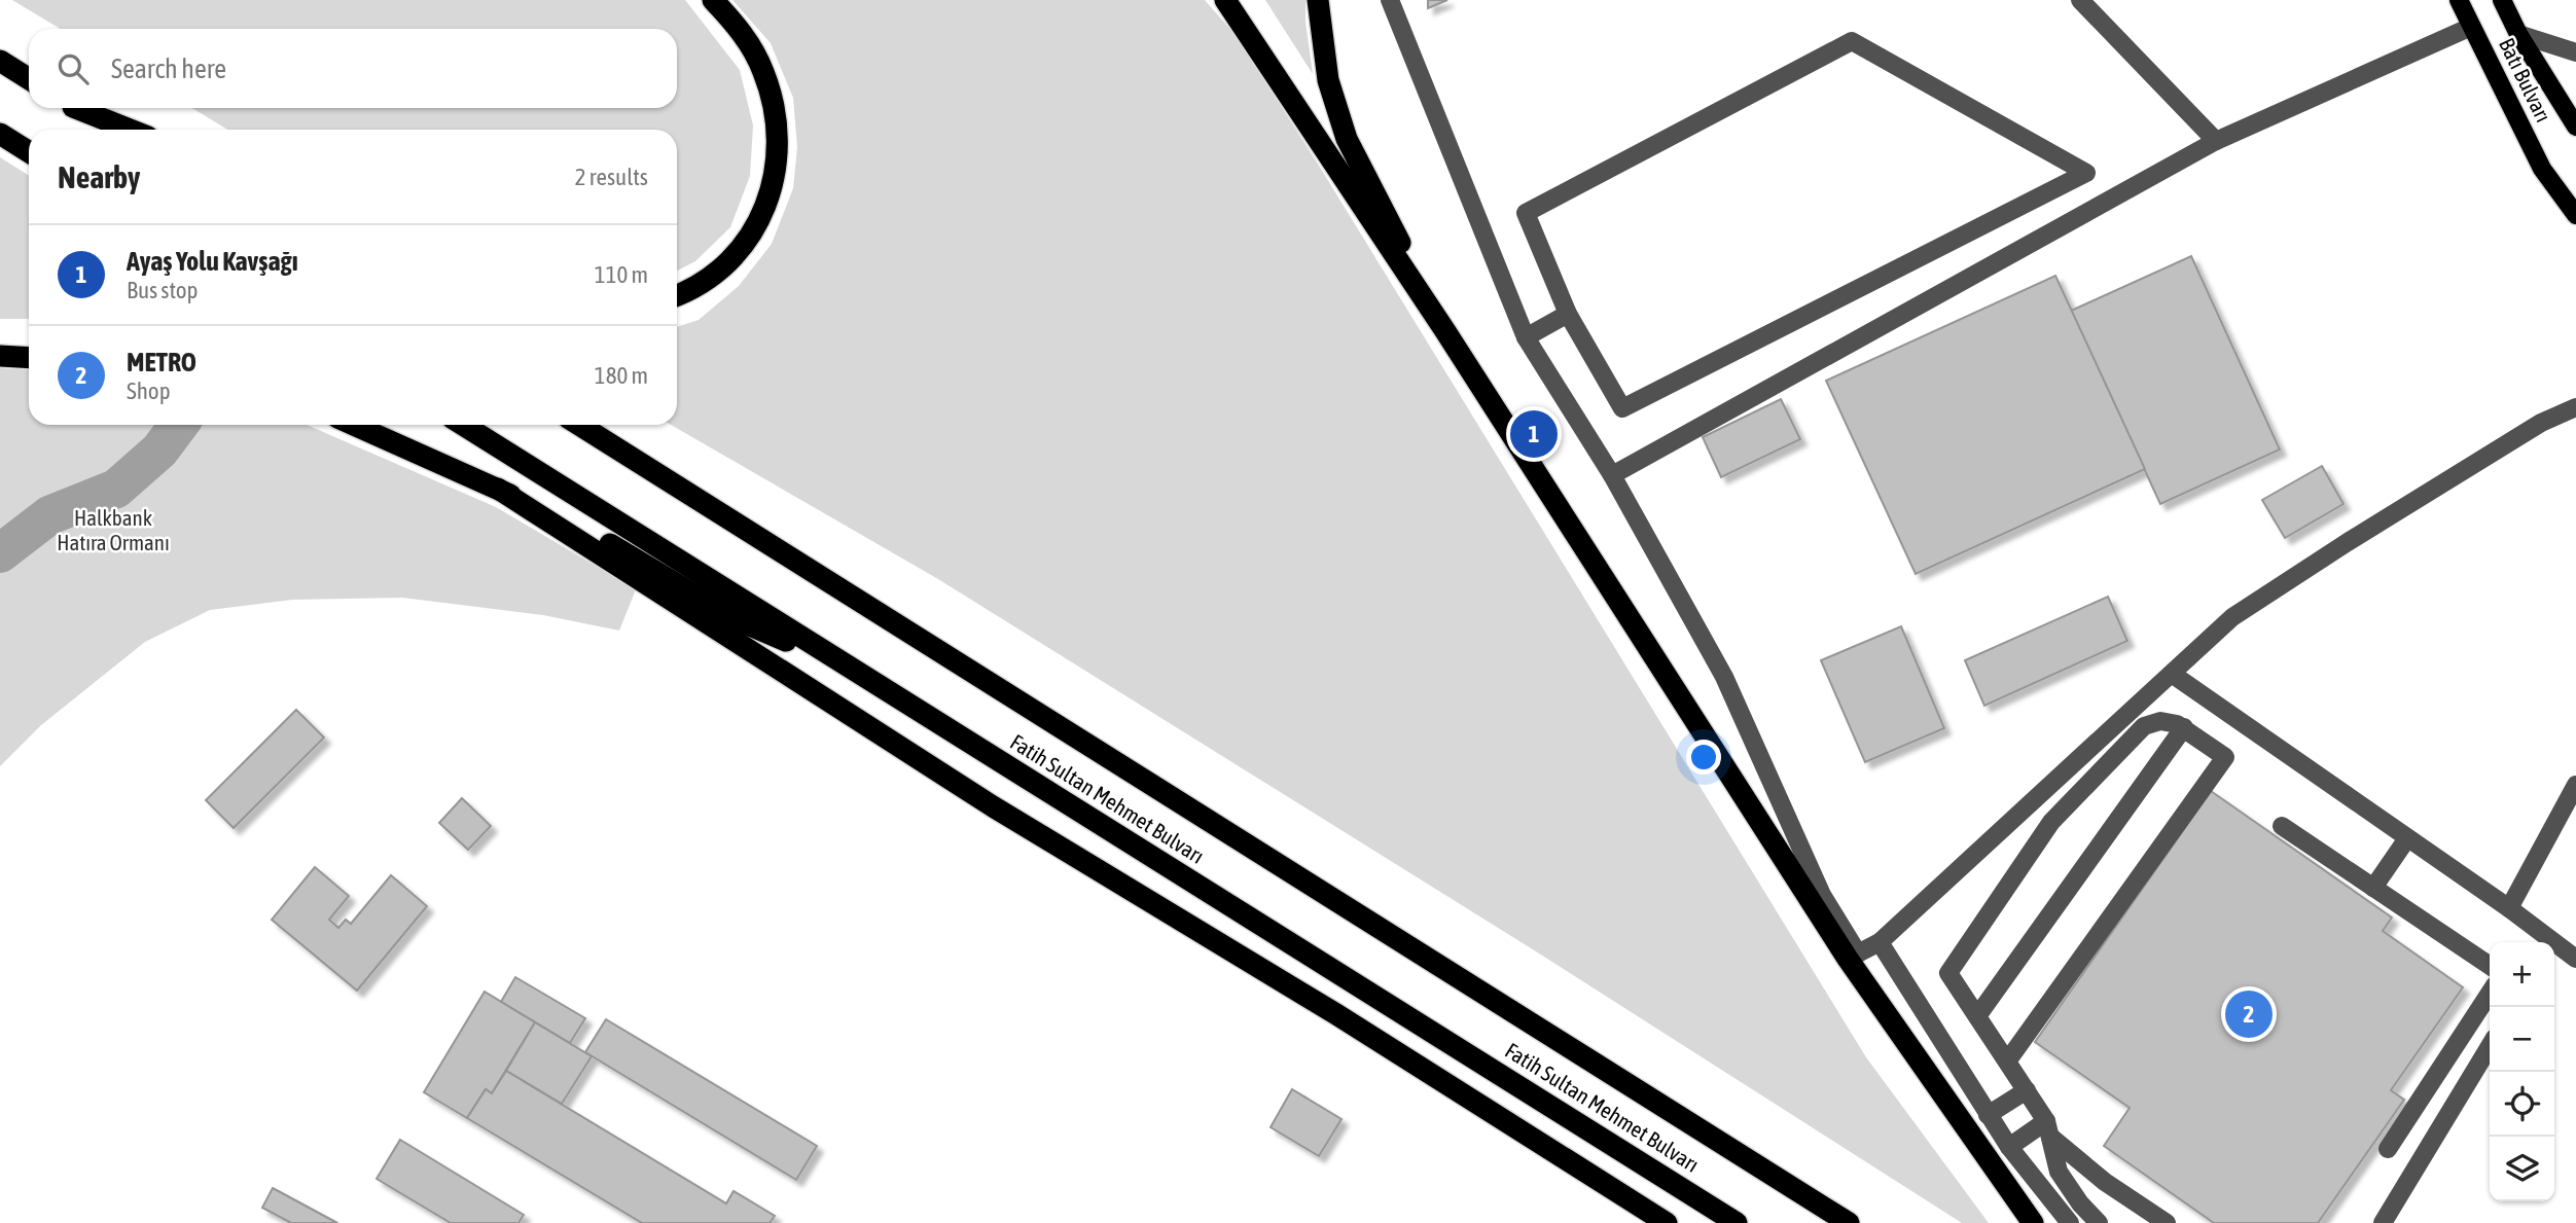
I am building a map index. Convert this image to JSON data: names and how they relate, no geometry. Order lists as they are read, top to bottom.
{
  "streets": {
    "highway": ["Fatih Sultan Mehmet Bulvarı"],
    "main road": ["Batı Bulvarı"]
  },
  "parks": ["Halkbank Hatıra Ormanı"],
  "page": {
    "search": "Search here",
    "heading": ["Nearby", "2 results"],
    "list": [
      {
        "mark": "1",
        "name": "Ayaş Yolu Kavşağı",
        "note": "Bus stop",
        "value": "110 m"
      },
      {
        "mark": "2",
        "name": "METRO",
        "note": "Shop",
        "value": "180 m"
      }
    ],
    "pins": ["1", "2"],
    "map_buttons": ["+", "−"]
  }
}
